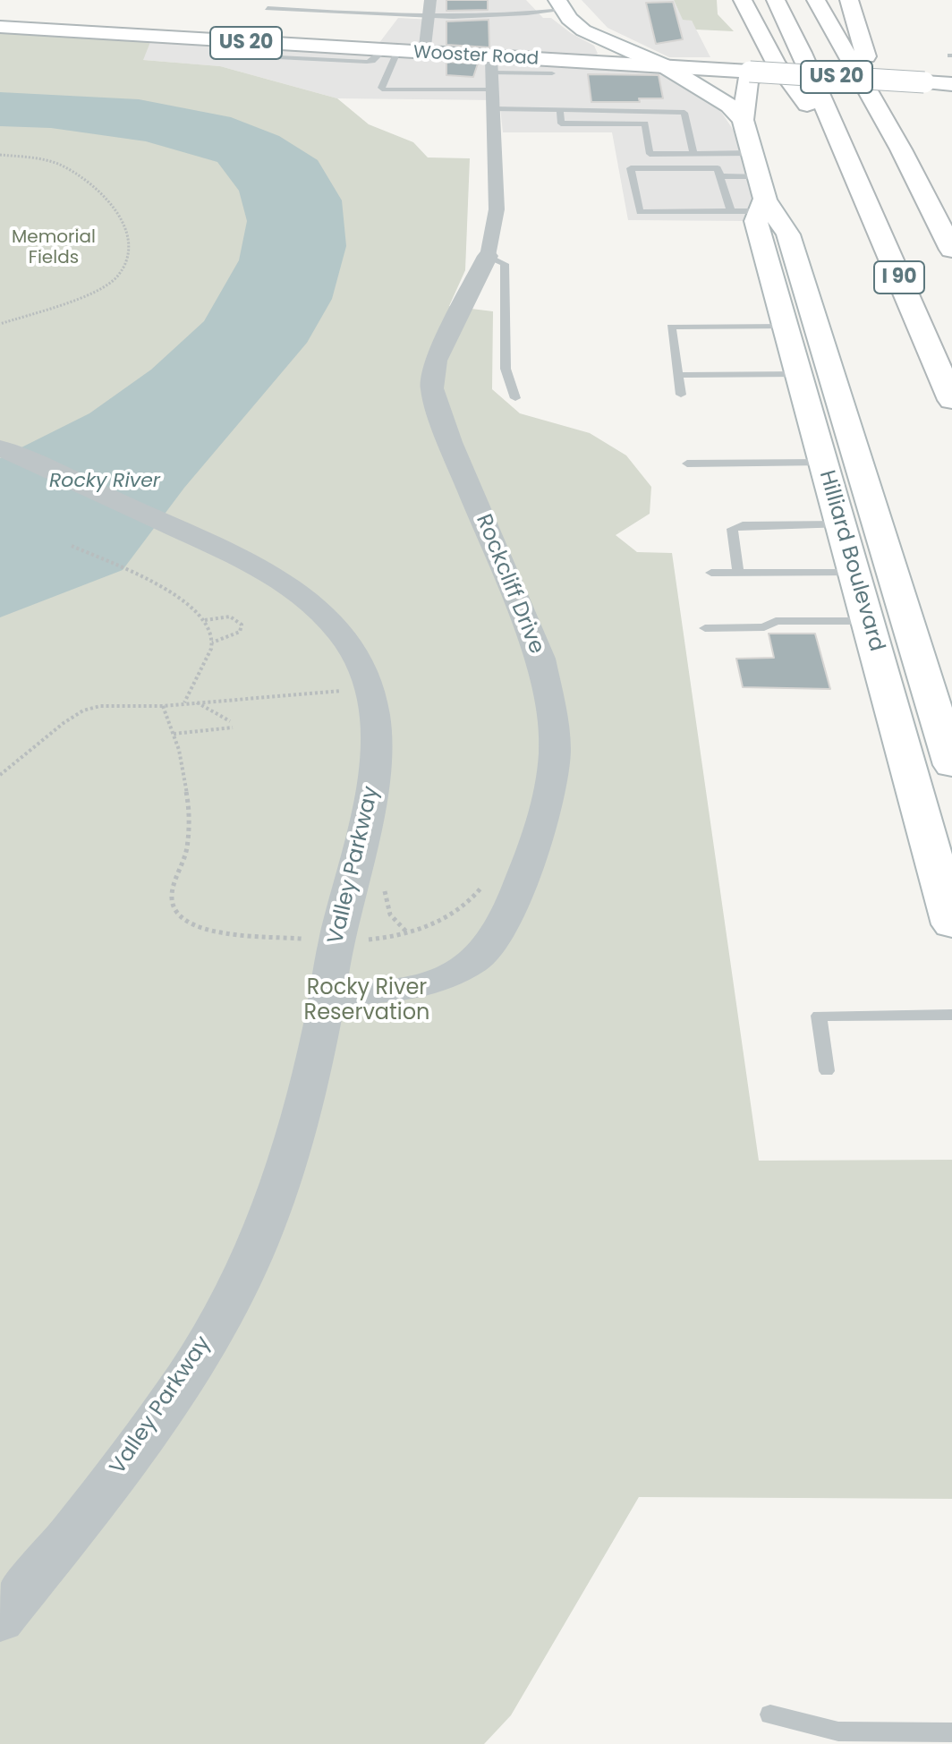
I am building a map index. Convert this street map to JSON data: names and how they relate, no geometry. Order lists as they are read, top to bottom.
{
  "streets": {
    "main road": [
      "US 20",
      "Wooster Road",
      "I 90",
      "Hilliard Boulevard"
    ],
    "street": ["Rockcliff Drive", "Valley Parkway"]
  },
  "crossings": [
    ["Wooster Road", "Rockcliff Drive"],
    ["Rockcliff Drive", "Valley Parkway"]
  ],
  "water": ["Rocky River"],
  "parks": ["Memorial Fields", "Rocky River Reservation"]
}
